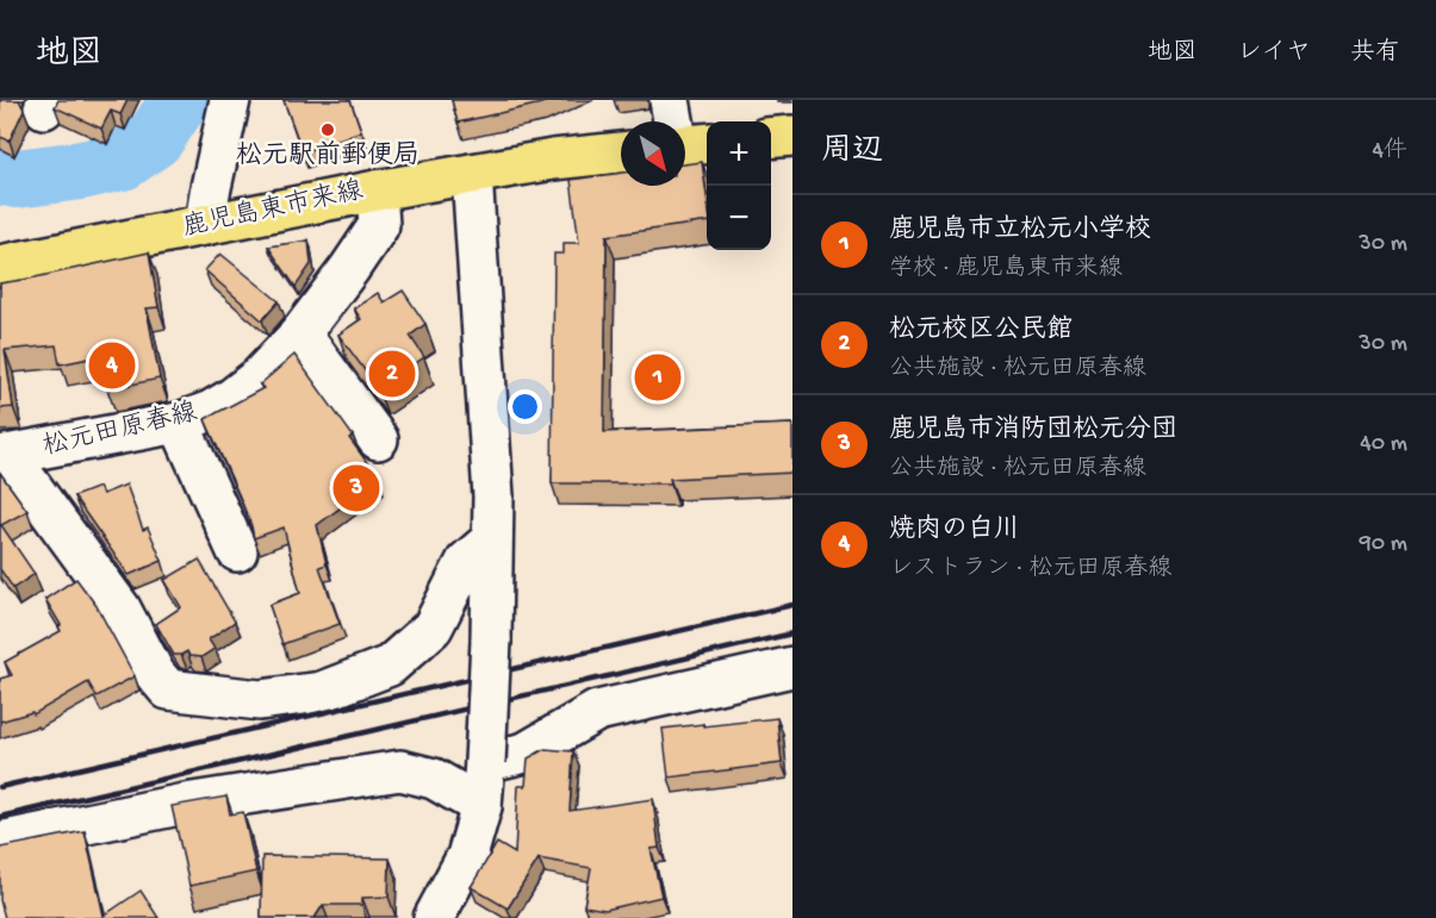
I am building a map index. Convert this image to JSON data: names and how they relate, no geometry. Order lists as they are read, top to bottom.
{
  "streets": {
    "main road": ["鹿児島東市来線"],
    "street": ["松元田原春線"]
  },
  "crossings": [
    ["鹿児島東市来線", "松元田原春線"]
  ],
  "places": ["松元駅前郵便局"],
  "north": "bottom right",
  "page": {
    "header": "地図",
    "nav": ["地図", "レイヤ", "共有"],
    "heading": ["周辺", "4件"],
    "map_buttons": ["+", "−"],
    "list": [
      {
        "mark": "1",
        "name": "鹿児島市立松元小学校",
        "note": "学校 · 鹿児島東市来線",
        "value": "30 m"
      },
      {
        "mark": "2",
        "name": "松元校区公民館",
        "note": "公共施設 · 松元田原春線",
        "value": "30 m"
      },
      {
        "mark": "3",
        "name": "鹿児島市消防団松元分団",
        "note": "公共施設 · 松元田原春線",
        "value": "40 m"
      },
      {
        "mark": "4",
        "name": "焼肉の白川",
        "note": "レストラン · 松元田原春線",
        "value": "90 m"
      }
    ],
    "pins": [
      "4",
      "2",
      "1",
      "3"
    ]
  }
}
